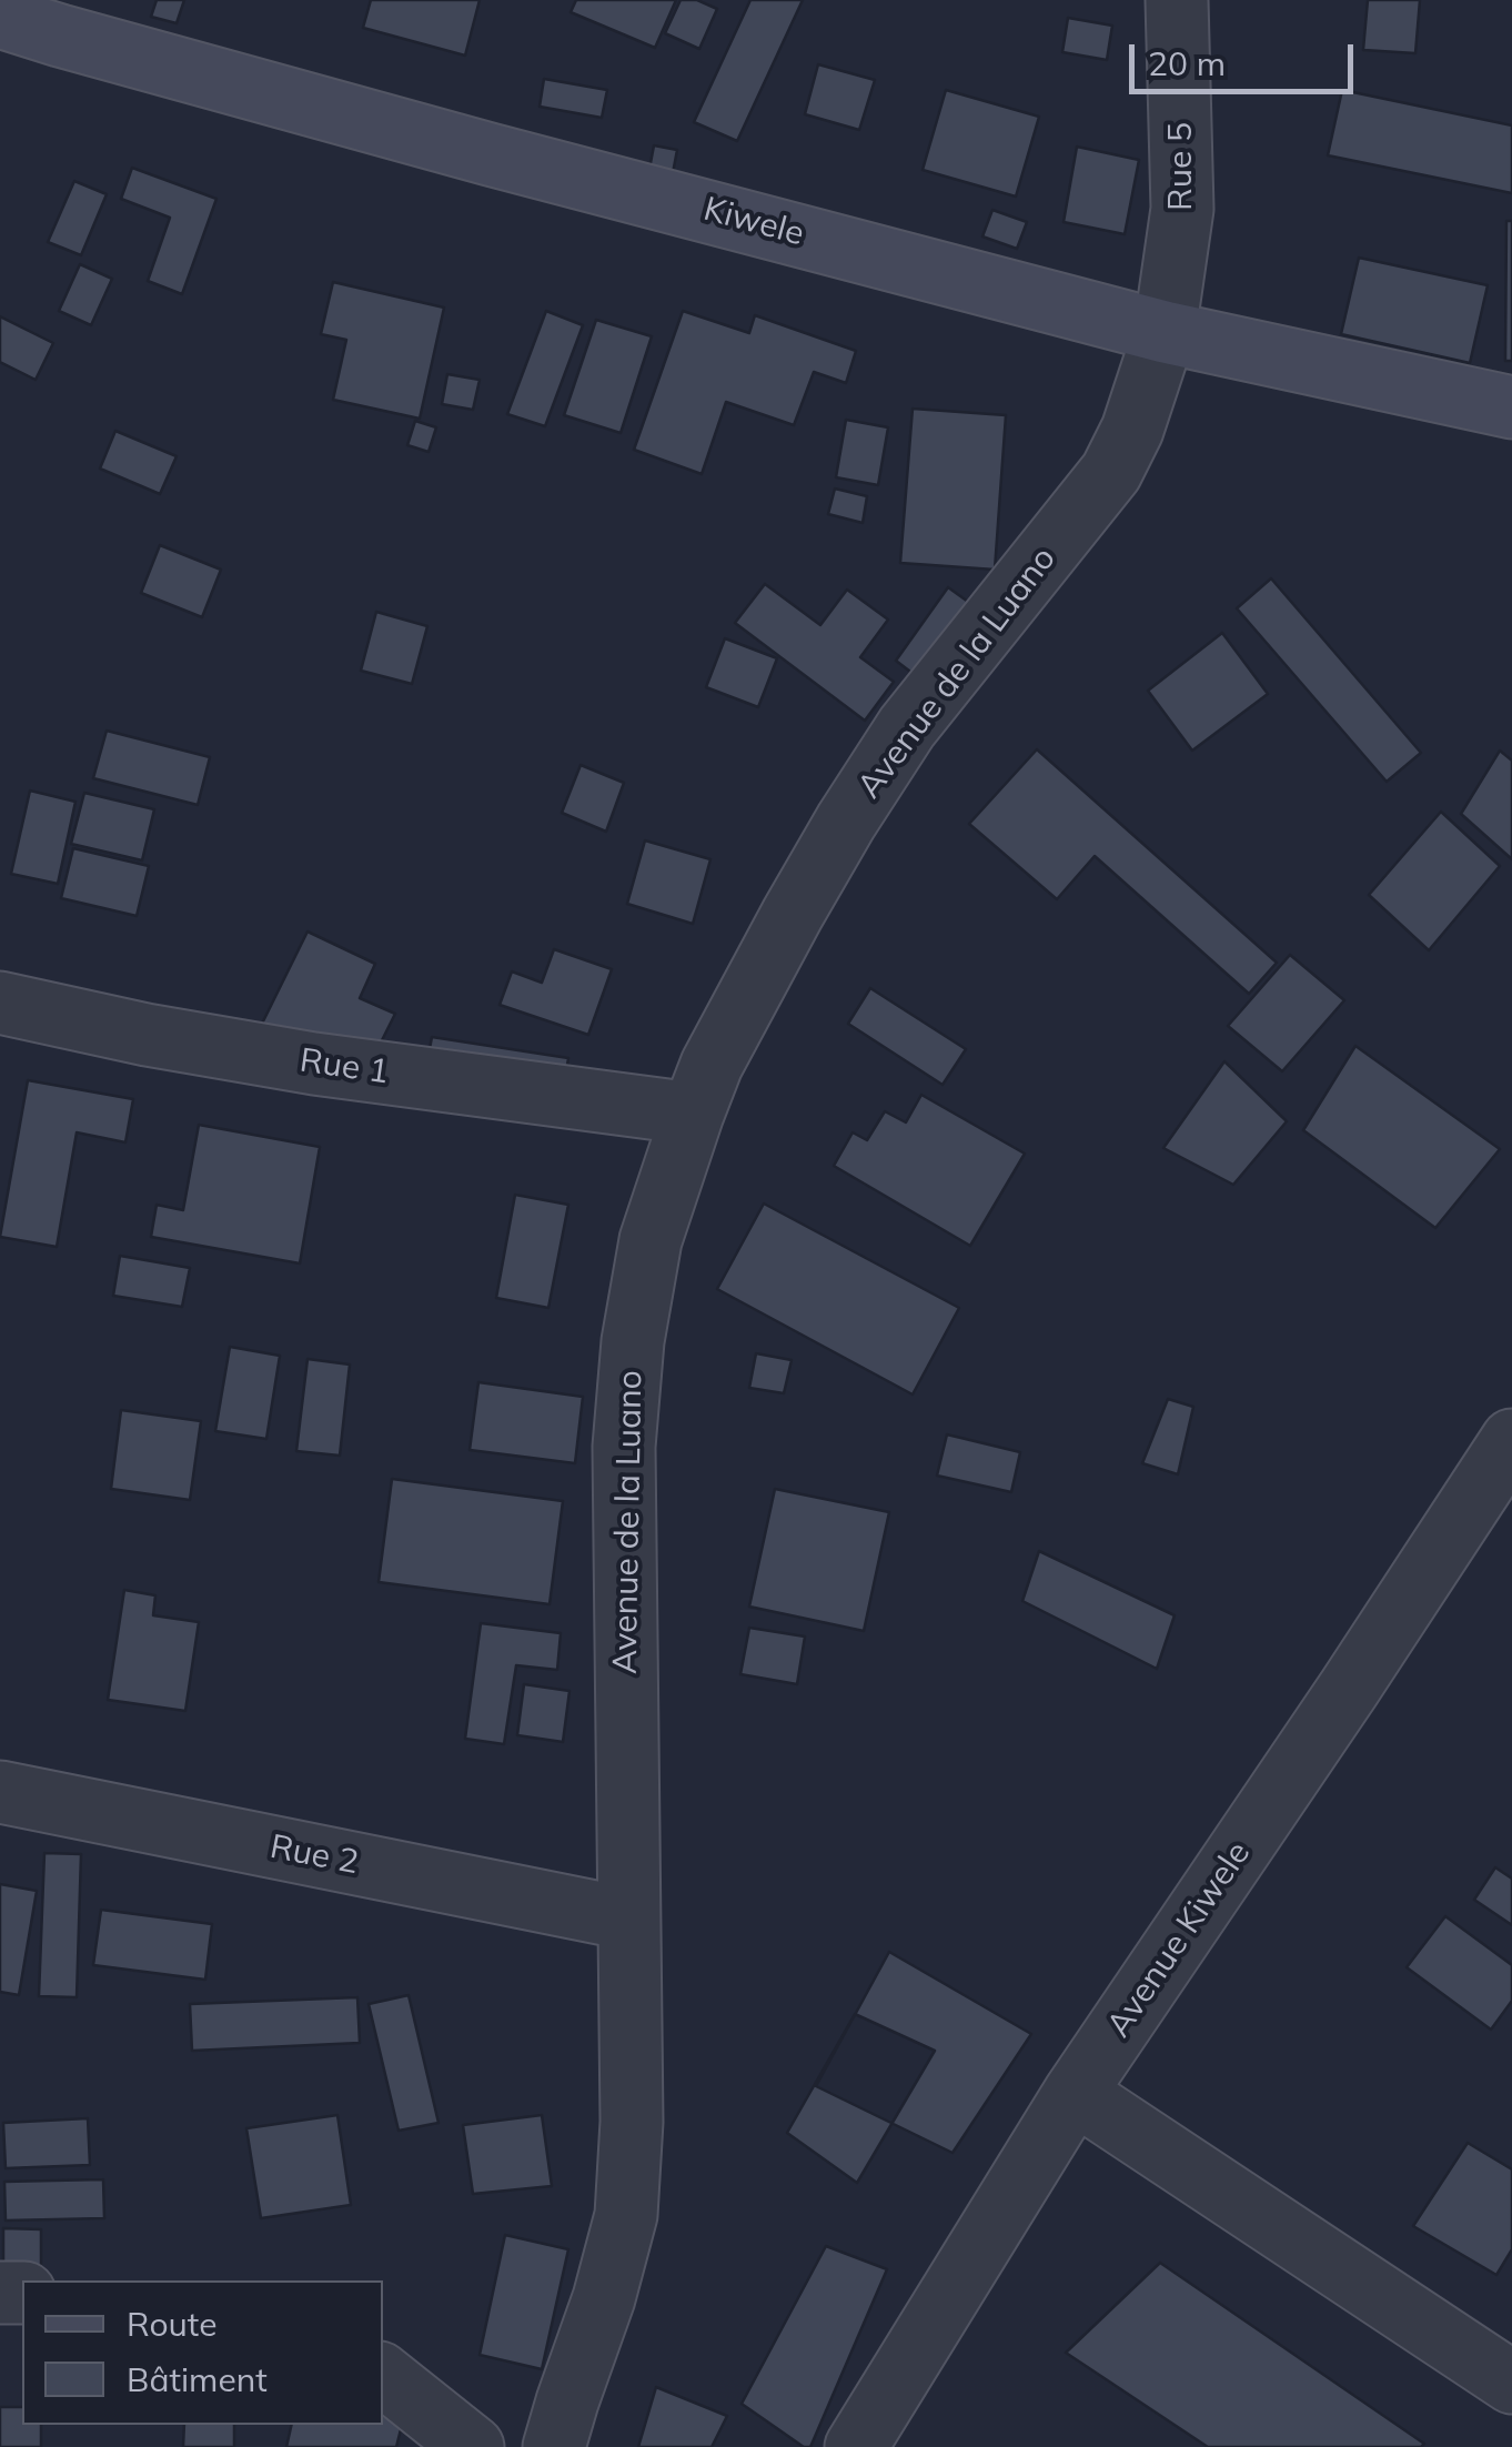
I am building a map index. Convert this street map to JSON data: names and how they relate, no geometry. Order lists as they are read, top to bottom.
{
  "streets": {
    "street": [
      "Rue 5",
      "Kiwele",
      "Avenue de la Luano",
      "Rue 1",
      "Rue 2",
      "Avenue Kiwele"
    ]
  },
  "crossings": [
    ["Rue 5", "Kiwele"],
    ["Rue 5", "Avenue de la Luano"],
    ["Kiwele", "Avenue de la Luano"],
    ["Avenue de la Luano", "Rue 1"],
    ["Avenue de la Luano", "Rue 2"]
  ],
  "legend": ["Route", "Bâtiment"],
  "scale_bar": "20 m"
}
